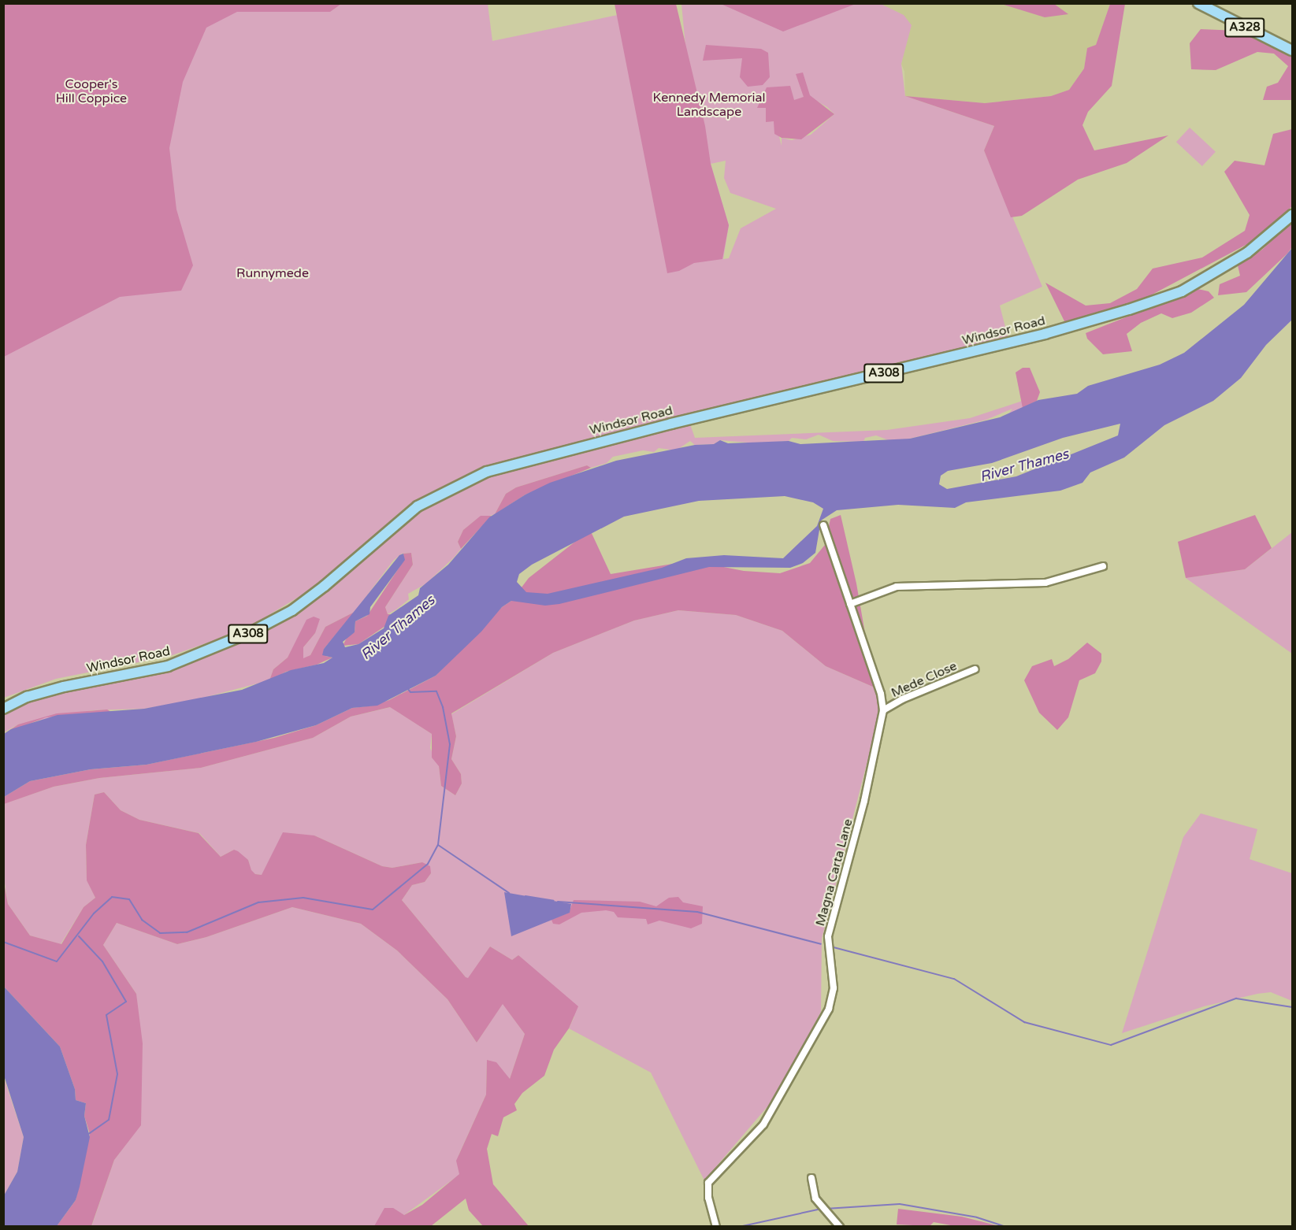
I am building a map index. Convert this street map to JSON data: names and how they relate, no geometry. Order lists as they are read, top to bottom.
{
  "streets": {
    "main road": ["A328", "Windsor Road", "A308"],
    "street": ["Mede Close", "Magna Carta Lane"]
  },
  "crossings": [
    ["Mede Close", "Magna Carta Lane"]
  ],
  "water": ["River Thames"],
  "parks": ["Cooper's Hill Coppice", "Kennedy Memorial Landscape", "Runnymede"]
}
